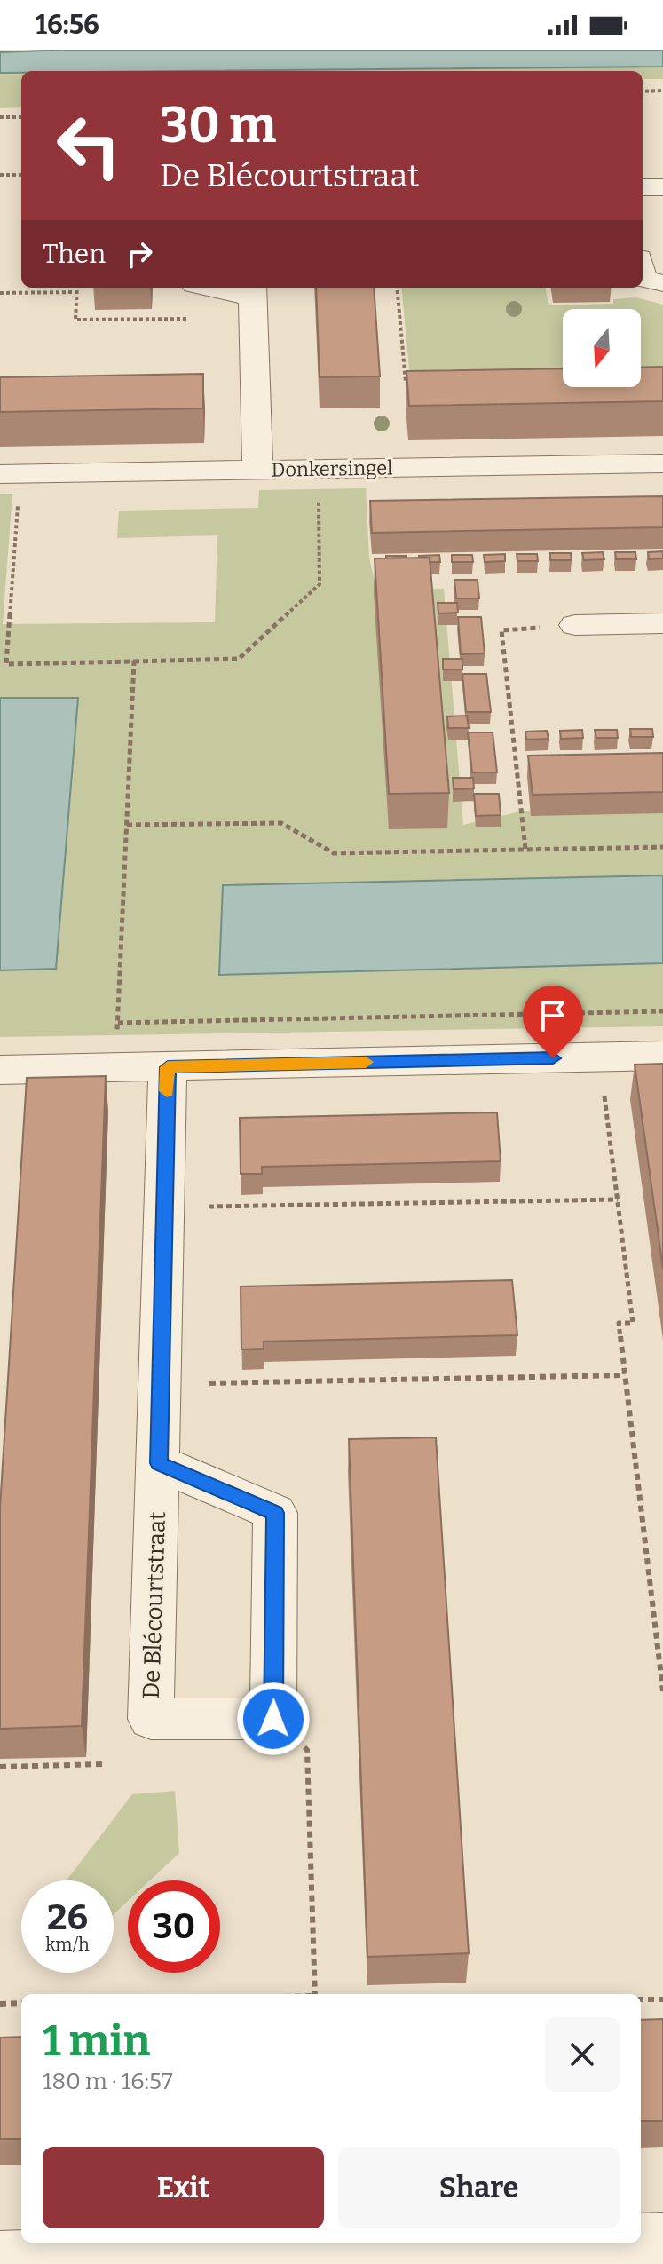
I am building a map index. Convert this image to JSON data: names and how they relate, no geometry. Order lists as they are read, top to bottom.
{
  "streets": {
    "street": ["Donkersingel", "De Blécourtstraat"]
  },
  "north": "bottom",
  "page": {
    "status": "16:56",
    "turn": ["30 m", "De Blécourtstraat"],
    "then": "Then",
    "speed": "26 km/h",
    "limit": "30",
    "heading": ["1 min", "180 m · 16:57"],
    "buttons": ["Exit", "Share"]
  }
}
